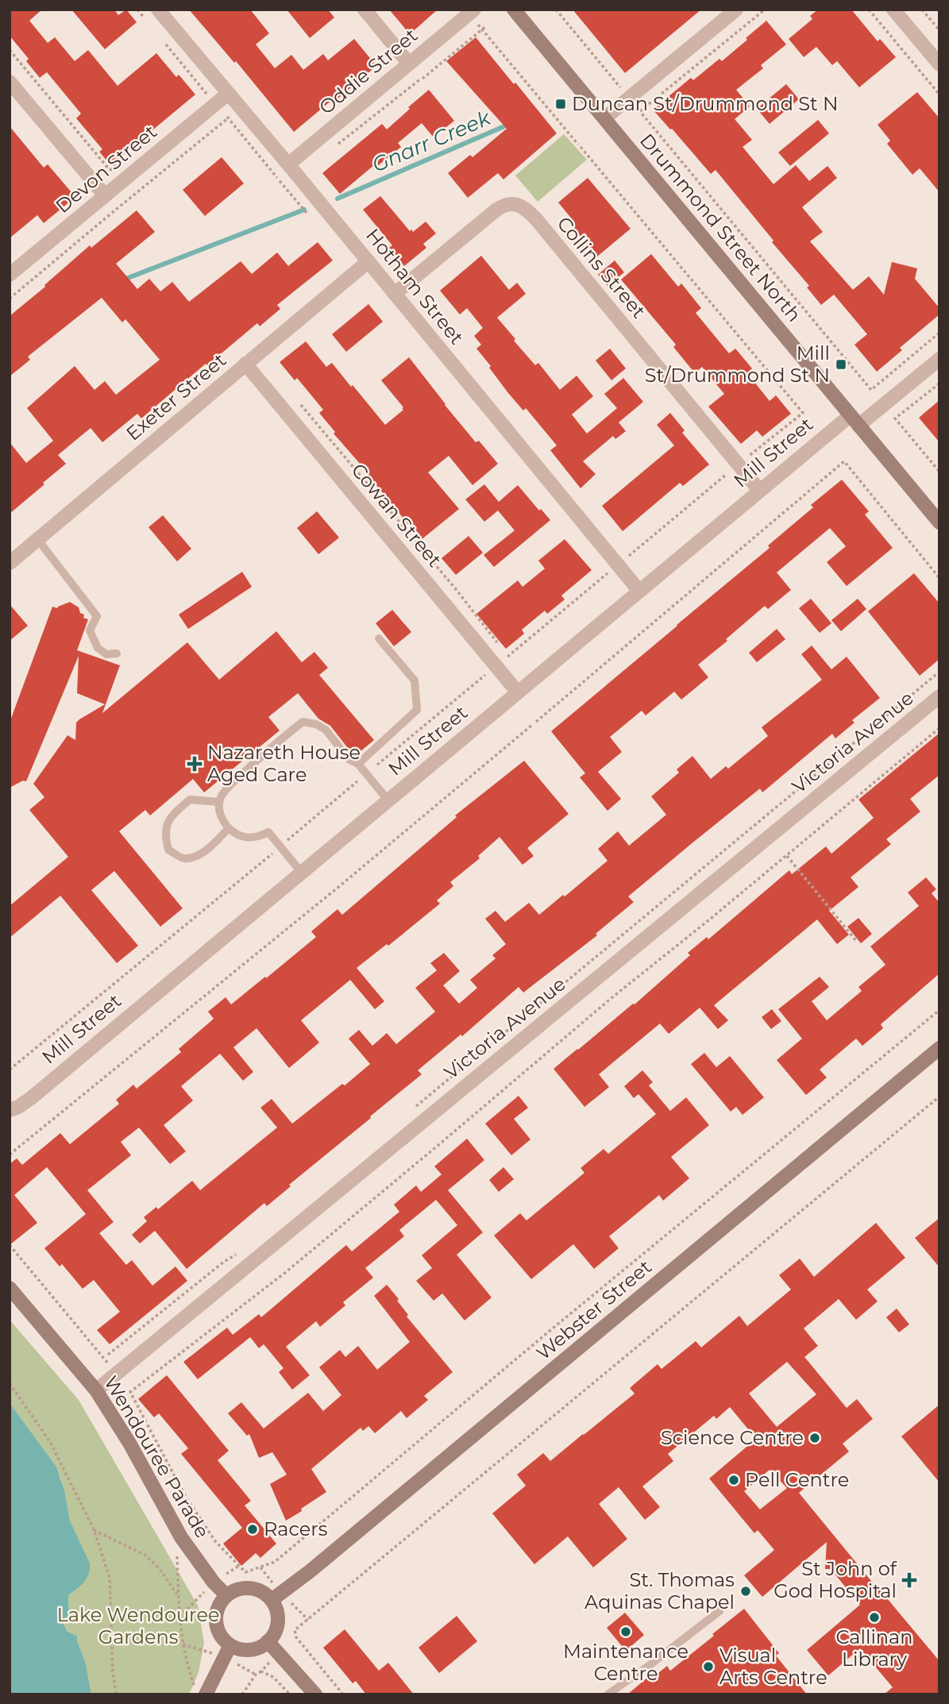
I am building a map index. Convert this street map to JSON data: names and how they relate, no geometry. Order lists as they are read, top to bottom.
{
  "streets": {
    "street": [
      "Oddie Street",
      "Devon Street",
      "Drummond Street North",
      "Collins Street",
      "Hotham Street",
      "Exeter Street",
      "Mill Street",
      "Cowan Street",
      "Victoria Avenue",
      "Webster Street",
      "Wendouree Parade"
    ]
  },
  "crossings": [
    ["Oddie Street", "Hotham Street"],
    ["Devon Street", "Hotham Street"],
    ["Drummond Street North", "Mill Street"],
    ["Collins Street", "Hotham Street"],
    ["Collins Street", "Mill Street"],
    ["Hotham Street", "Exeter Street"],
    ["Hotham Street", "Mill Street"],
    ["Exeter Street", "Cowan Street"],
    ["Mill Street", "Cowan Street"],
    ["Victoria Avenue", "Wendouree Parade"],
    ["Webster Street", "Wendouree Parade"]
  ],
  "water": ["Gnarr Creek"],
  "parks": ["Lake Wendouree Gardens"],
  "places": {
    "transit": ["Duncan St/Drummond St N", "Mill St/Drummond St N"],
    "health": ["Nazareth House Aged Care", "St John of God Hospital"],
    "other": [
      "Science Centre",
      "Pell Centre",
      "Racers",
      "St. Thomas Aquinas Chapel",
      "Callinan Library",
      "Maintenance Centre",
      "Visual Arts Centre"
    ]
  }
}
